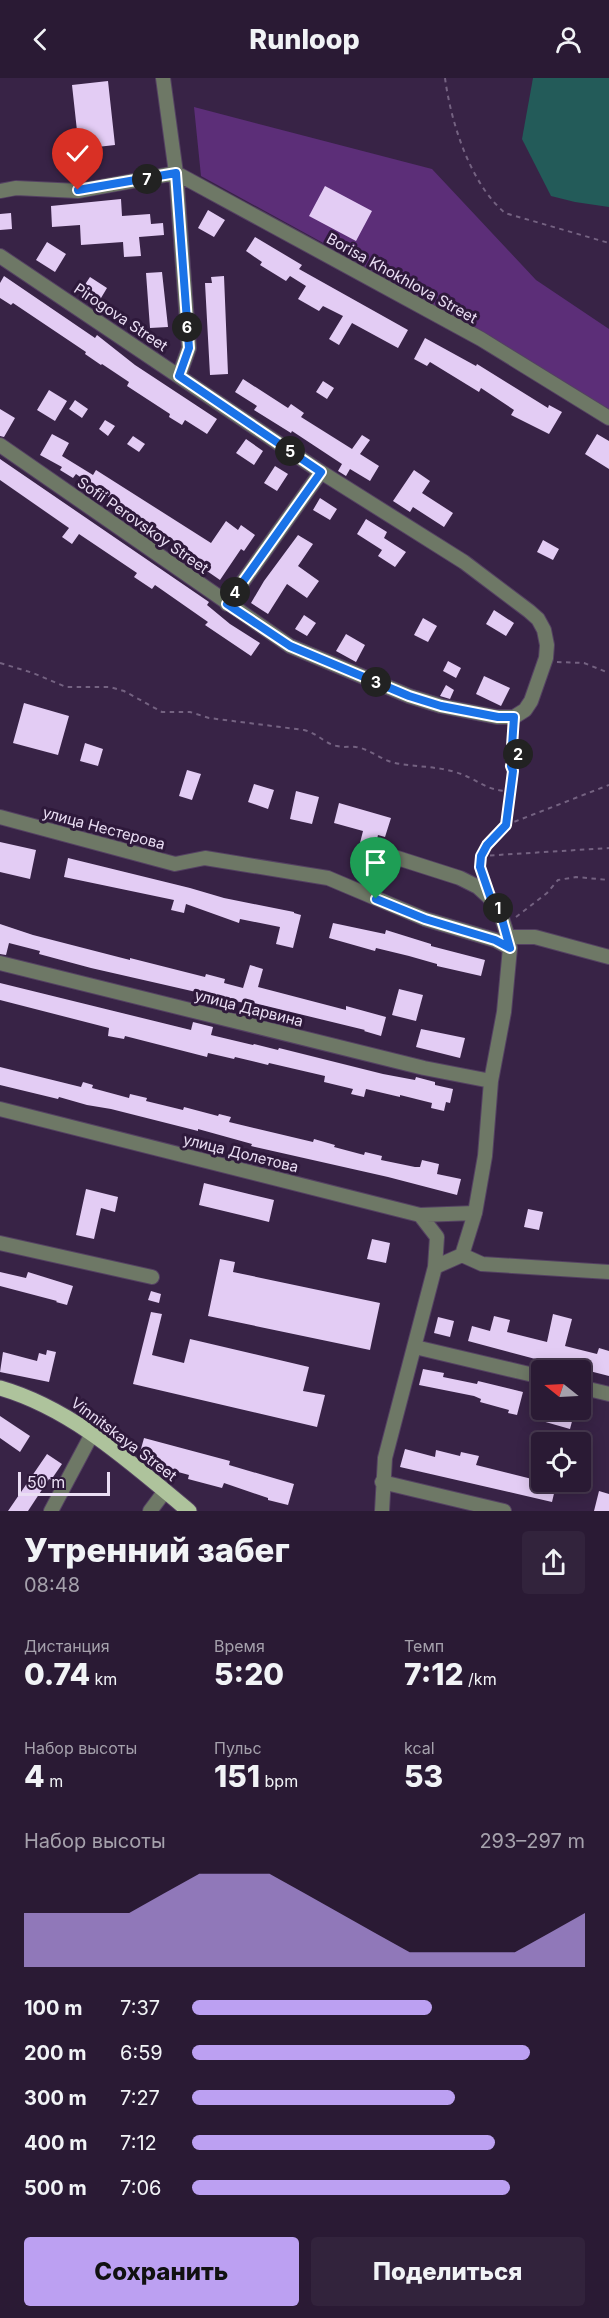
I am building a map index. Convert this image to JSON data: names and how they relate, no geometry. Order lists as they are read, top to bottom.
{
  "streets": {
    "main road": ["Vinnitskaya Street"],
    "street": [
      "Borisa Khokhlova Street",
      "Pirogova Street",
      "Sofii Perovskoy Street",
      "улица Нестерова",
      "улица Дарвина",
      "улица Долетова"
    ]
  },
  "scale_bar": "50 m",
  "north": "left",
  "page": {
    "header": "Runloop",
    "pins": [
      "7",
      "6",
      "5",
      "4",
      "3",
      "2",
      "1"
    ],
    "scale": "50 m",
    "heading": ["Утренний забег", "08:48"],
    "stats": [
      ["Дистанция", "0.74 km"],
      ["Время", "5:20"],
      ["Темп", "7:12 /km"],
      ["Набор высоты", "4 m"],
      ["Пульс", "151 bpm"],
      ["kcal", "53"]
    ],
    "chart": ["Набор высоты", "293–297 m"],
    "list": [
      {
        "name": "100 m",
        "note": "7:37"
      },
      {
        "name": "200 m",
        "note": "6:59"
      },
      {
        "name": "300 m",
        "note": "7:27"
      },
      {
        "name": "400 m",
        "note": "7:12"
      },
      {
        "name": "500 m",
        "note": "7:06"
      }
    ],
    "buttons": ["Сохранить", "Поделиться"]
  }
}
